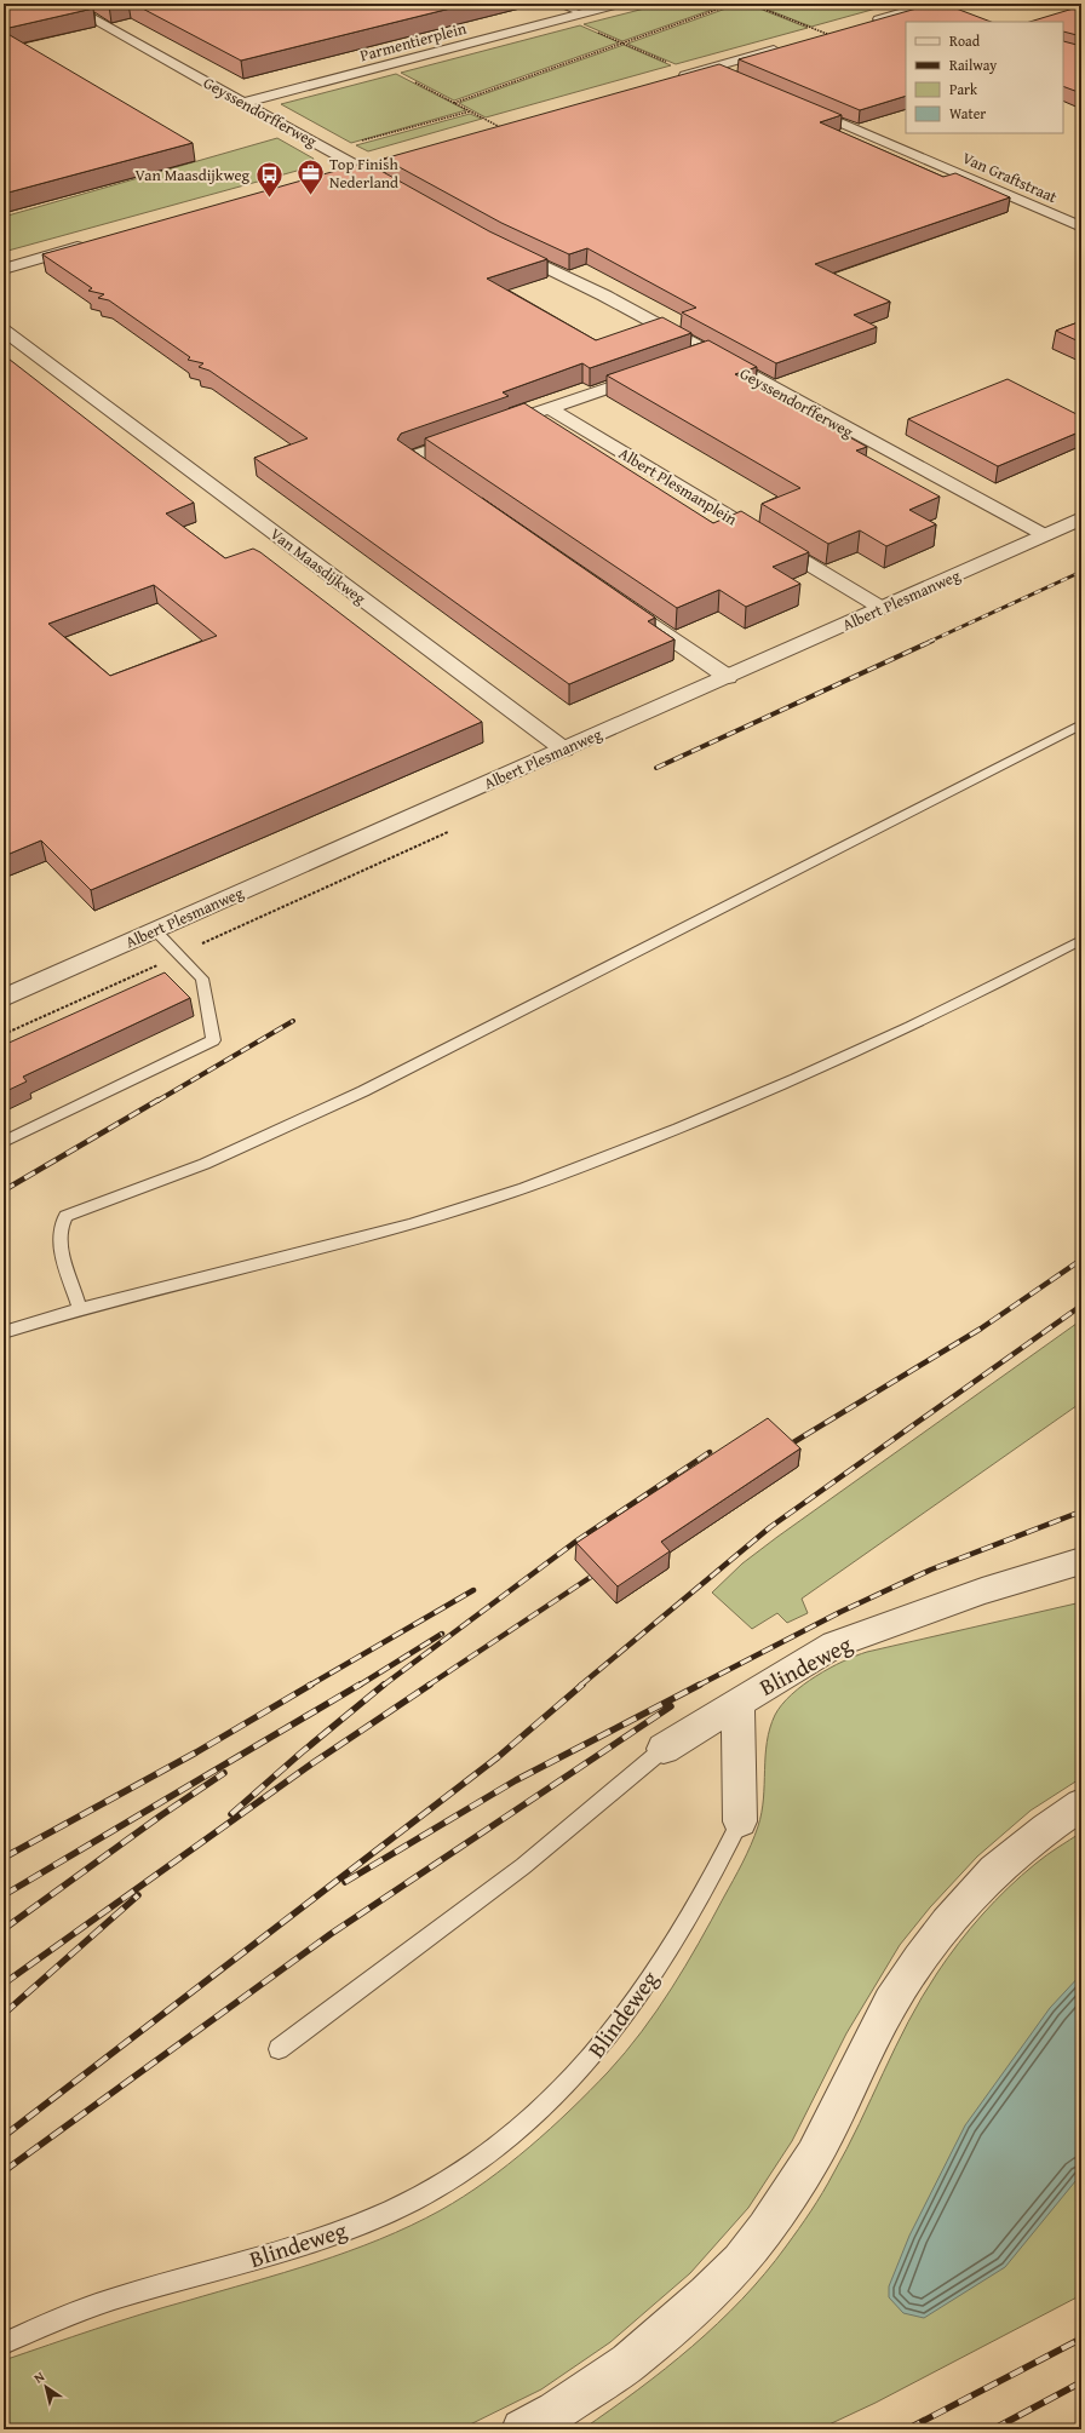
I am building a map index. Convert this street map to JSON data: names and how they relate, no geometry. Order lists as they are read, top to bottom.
{
  "streets": {
    "street": [
      "Parmentierplein",
      "Geyssendorfferweg",
      "Van Graftstraat",
      "Albert Plesmanplein",
      "Van Maasdijkweg",
      "Albert Plesmanweg",
      "Blindeweg"
    ]
  },
  "crossings": [
    ["Parmentierplein", "Geyssendorfferweg"],
    ["Geyssendorfferweg", "Albert Plesmanweg"],
    ["Albert Plesmanplein", "Albert Plesmanweg"],
    ["Van Maasdijkweg", "Albert Plesmanweg"]
  ],
  "places": {
    "office": ["Top Finish Nederland"],
    "bus stop": ["Van Maasdijkweg"]
  },
  "legend": [
    "Road",
    "Railway",
    "Park",
    "Water"
  ],
  "north": "top left"
}
